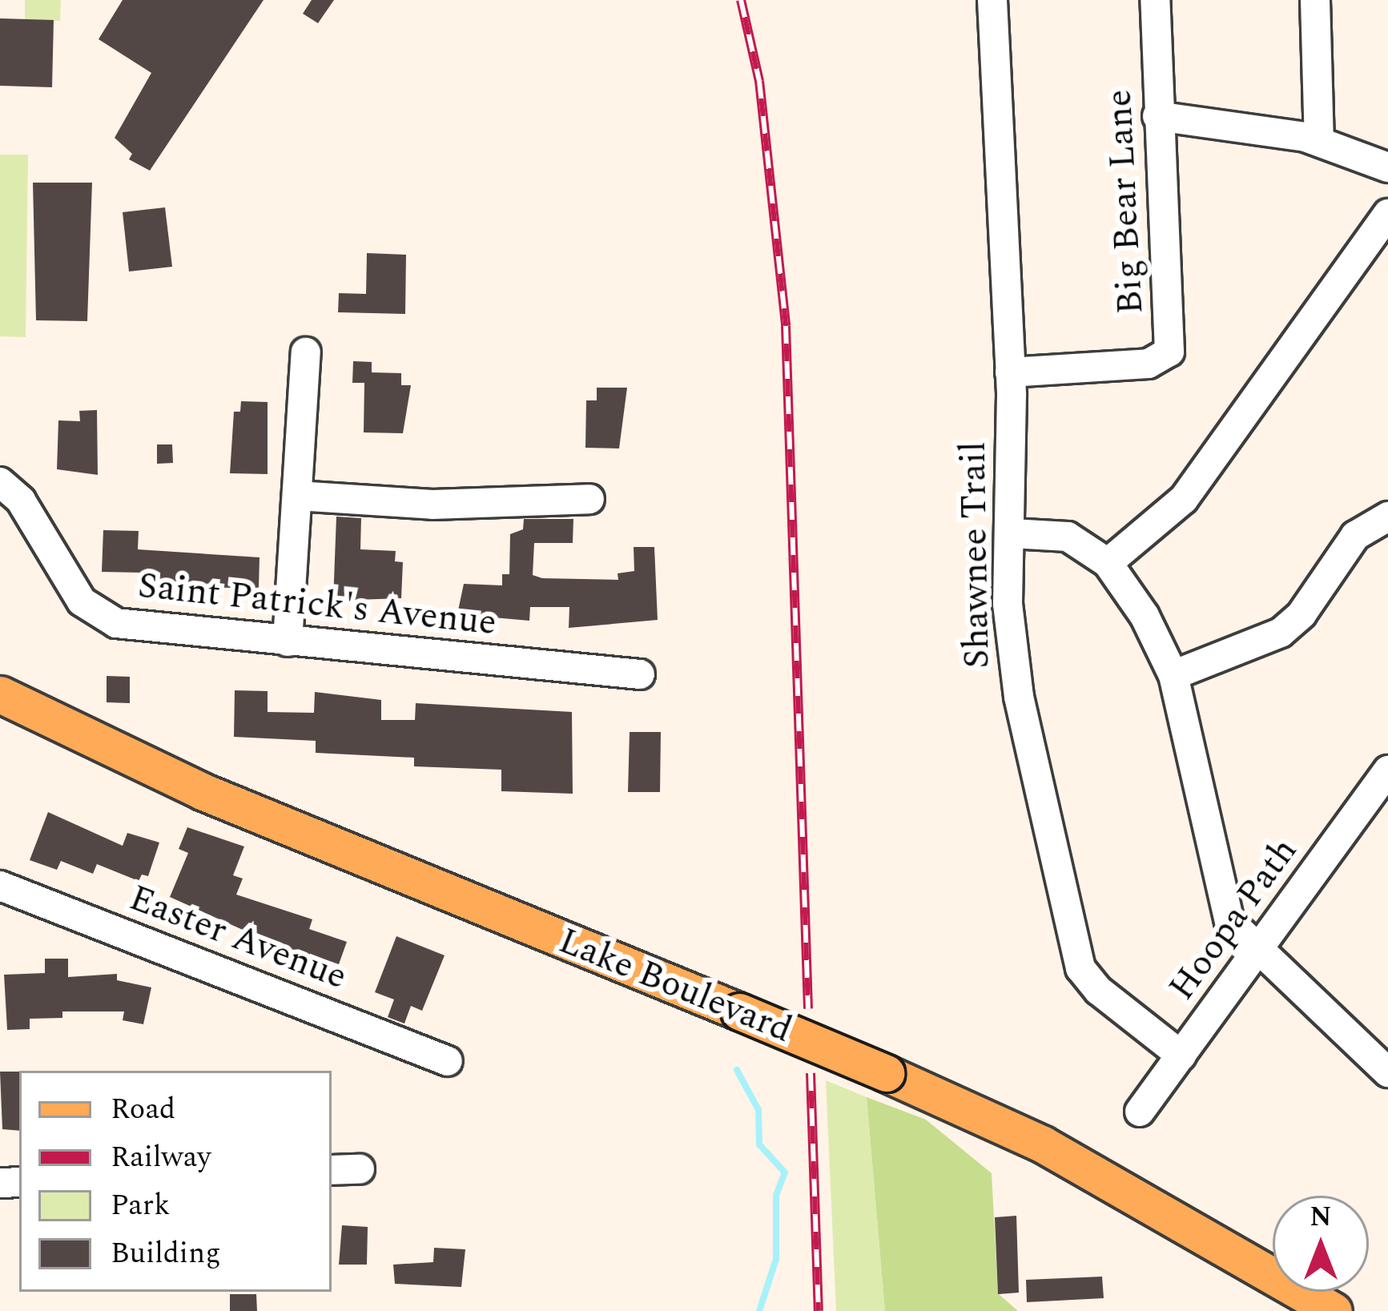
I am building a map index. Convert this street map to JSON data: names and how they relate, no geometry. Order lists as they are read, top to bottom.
{
  "streets": {
    "main road": ["Lake Boulevard"],
    "street": [
      "Big Bear Lane",
      "Shawnee Trail",
      "Saint Patrick's Avenue",
      "Hoopa Path",
      "Easter Avenue"
    ]
  },
  "crossings": [
    ["Big Bear Lane", "Shawnee Trail"],
    ["Shawnee Trail", "Hoopa Path"]
  ],
  "legend": [
    "Road",
    "Railway",
    "Park",
    "Building"
  ],
  "north": "top"
}
